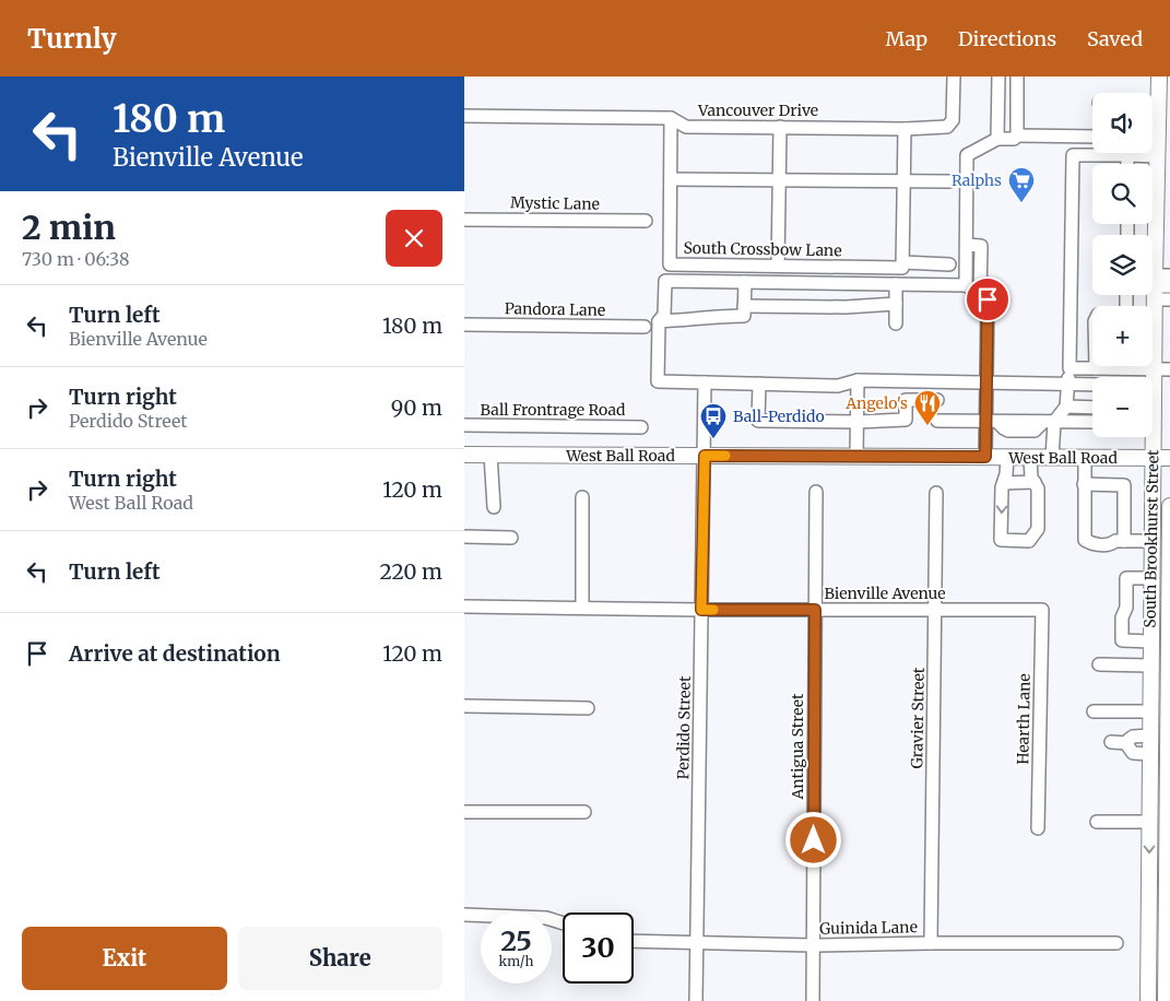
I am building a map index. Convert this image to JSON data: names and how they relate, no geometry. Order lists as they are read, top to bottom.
{
  "streets": {
    "main road": ["West Ball Road", "South Brookhurst Street"],
    "street": [
      "Vancouver Drive",
      "Mystic Lane",
      "South Crossbow Lane",
      "Pandora Lane",
      "Ball Frontrage Road",
      "Bienville Avenue",
      "Gravier Street",
      "Hearth Lane",
      "Perdido Street",
      "Antigua Street",
      "Guinida Lane"
    ]
  },
  "crossings": [
    ["Vancouver Drive", "South Crossbow Lane"],
    ["West Ball Road", "South Brookhurst Street"],
    ["West Ball Road", "Perdido Street"],
    ["Bienville Avenue", "Gravier Street"],
    ["Bienville Avenue", "Hearth Lane"],
    ["Bienville Avenue", "Perdido Street"],
    ["Bienville Avenue", "Antigua Street"],
    ["Gravier Street", "Guinida Lane"],
    ["Perdido Street", "Guinida Lane"],
    ["Antigua Street", "Guinida Lane"]
  ],
  "places": {
    "supermarket": ["Ralphs"],
    "restaurant": ["Angelo's"],
    "bus stop": ["Ball-Perdido"]
  },
  "page": {
    "header": "Turnly",
    "nav": ["Map", "Directions", "Saved"],
    "turn": ["180 m", "Bienville Avenue"],
    "map_buttons": ["+", "−"],
    "heading": ["2 min", "730 m · 06:38"],
    "list": [
      {
        "name": "Turn left",
        "note": "Bienville Avenue",
        "value": "180 m"
      },
      {
        "name": "Turn right",
        "note": "Perdido Street",
        "value": "90 m"
      },
      {
        "name": "Turn right",
        "note": "West Ball Road",
        "value": "120 m"
      },
      {
        "name": "Turn left",
        "value": "220 m"
      },
      {
        "name": "Arrive at destination",
        "value": "120 m"
      }
    ],
    "speed": "25 km/h",
    "limit": "30",
    "buttons": ["Exit", "Share"]
  }
}
